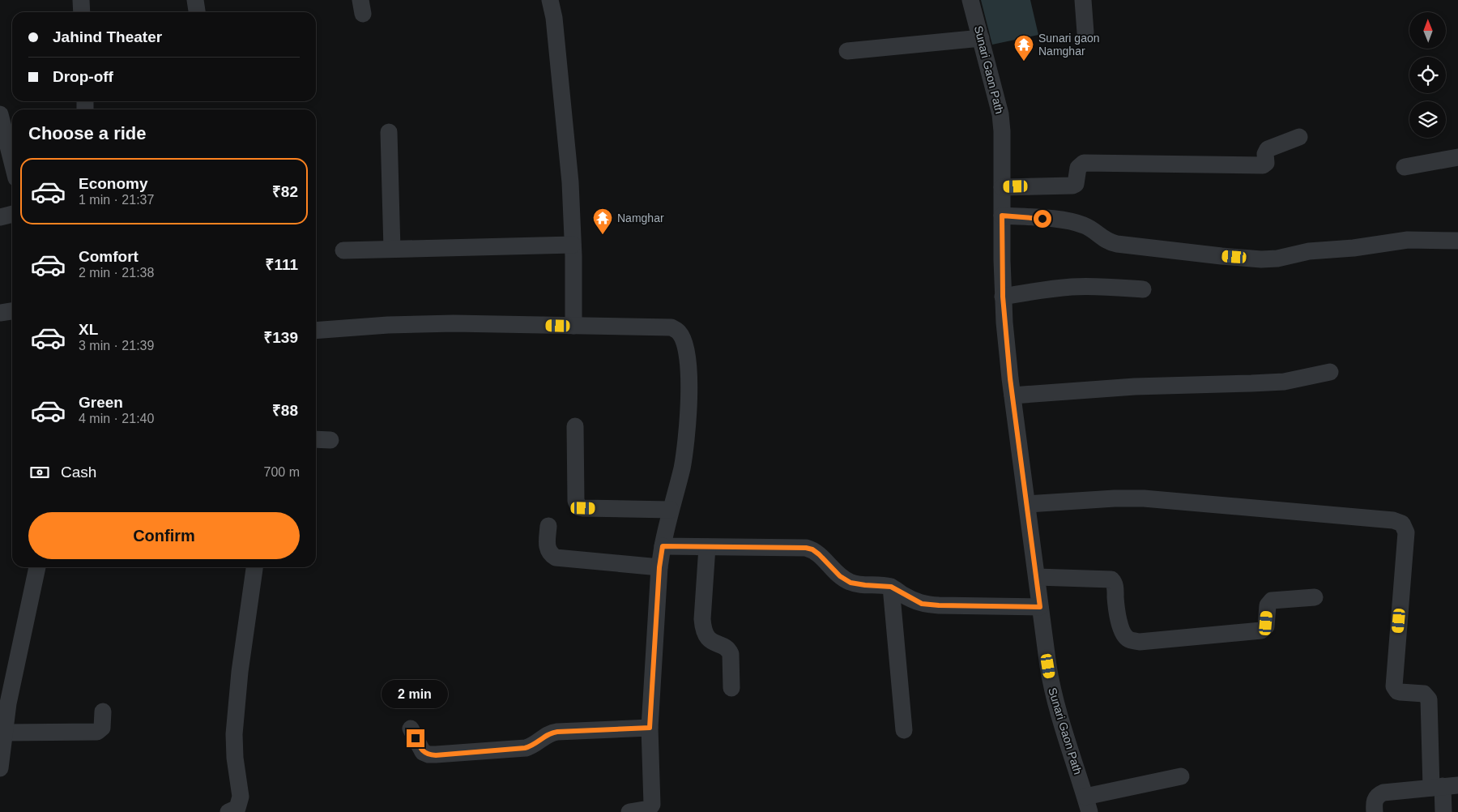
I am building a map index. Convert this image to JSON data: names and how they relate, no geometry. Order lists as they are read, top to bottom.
{
  "streets": {
    "street": ["Sunari Gaon Path"]
  },
  "places": {
    "temple": ["Sunari gaon Namghar", "Namghar"]
  },
  "north": "top",
  "page": {
    "banner": ["Jahind Theater", "Drop-off"],
    "heading": "Choose a ride",
    "list": [
      {
        "name": "Economy",
        "note": "1 min · 21:37",
        "value": "₹82"
      },
      {
        "name": "Comfort",
        "note": "2 min · 21:38",
        "value": "₹111"
      },
      {
        "name": "XL",
        "note": "3 min · 21:39",
        "value": "₹139"
      },
      {
        "name": "Green",
        "note": "4 min · 21:40",
        "value": "₹88"
      }
    ],
    "pay": ["Cash", "700 m"],
    "buttons": "Confirm",
    "bubble": "2 min"
  }
}
